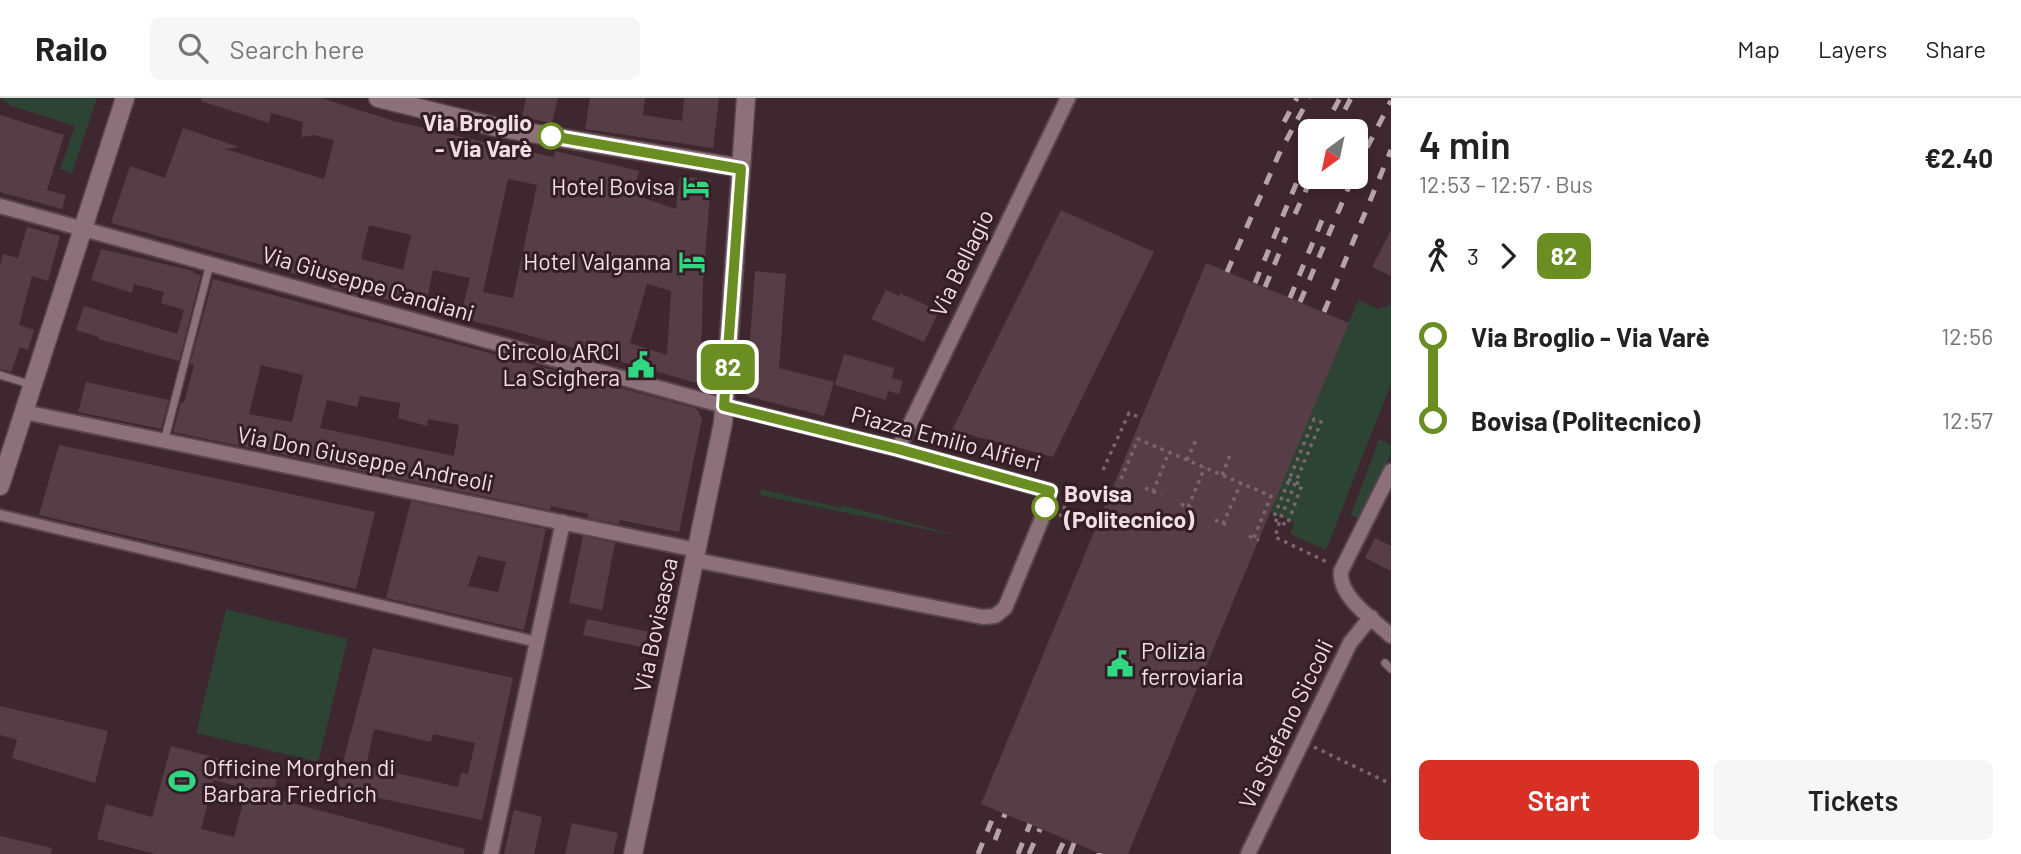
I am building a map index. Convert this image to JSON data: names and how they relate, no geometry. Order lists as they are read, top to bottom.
{
  "streets": {
    "street": [
      "Via Bellagio",
      "Via Giuseppe Candiani",
      "Piazza Emilio Alfieri",
      "Via Don Giuseppe Andreoli",
      "Via Bovisasca",
      "Via Stefano Siccoli"
    ]
  },
  "crossings": [
    ["Via Bellagio", "Piazza Emilio Alfieri"],
    ["Via Giuseppe Candiani", "Piazza Emilio Alfieri"],
    ["Via Giuseppe Candiani", "Via Bovisasca"],
    ["Piazza Emilio Alfieri", "Via Don Giuseppe Andreoli"],
    ["Piazza Emilio Alfieri", "Via Bovisasca"],
    ["Via Don Giuseppe Andreoli", "Via Bovisasca"]
  ],
  "places": {
    "other": ["Via Broglio - Via Varè", "Bovisa (Politecnico)"],
    "hotel": ["Hotel Bovisa", "Hotel Valganna"],
    "public building": ["Circolo ARCI La Scighera", "Polizia ferroviaria"],
    "sports": ["Officine Morghen di Barbara Friedrich"]
  },
  "lines": ["bus line 82"],
  "north": "bottom left",
  "page": {
    "header": "Railo",
    "search": "Search here",
    "nav": ["Map", "Layers", "Share"],
    "on_map": "82",
    "heading": ["4 min", "12:53 – 12:57 · Bus", "€2.40"],
    "legs": ["3", "82"],
    "list": [
      {
        "name": "Via Broglio - Via Varè",
        "value": "12:56"
      },
      {
        "name": "Bovisa (Politecnico)",
        "value": "12:57"
      }
    ],
    "buttons": ["Start", "Tickets"]
  }
}
